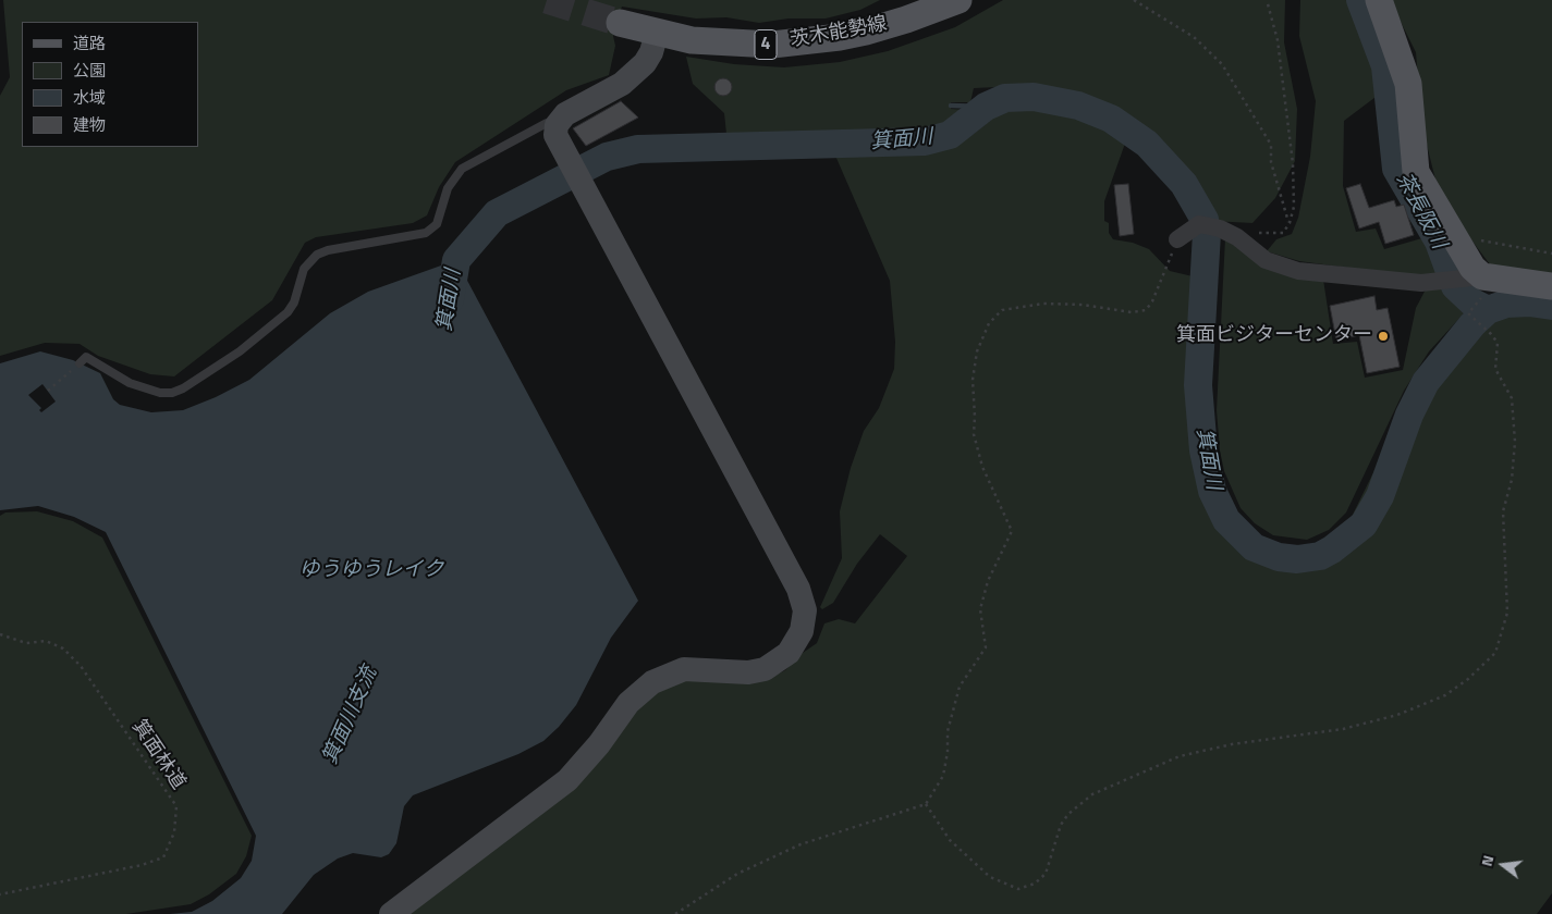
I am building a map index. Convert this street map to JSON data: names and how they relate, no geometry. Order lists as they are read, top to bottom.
{
  "streets": {
    "main road": ["茨木能勢線", "4"],
    "path": ["箕面林道"]
  },
  "water": [
    "箕面川",
    "茶長阪川",
    "ゆうゆうレイク",
    "箕面川支流"
  ],
  "places": ["箕面ビジターセンター"],
  "legend": [
    "道路",
    "公園",
    "水域",
    "建物"
  ],
  "north": "left"
}
